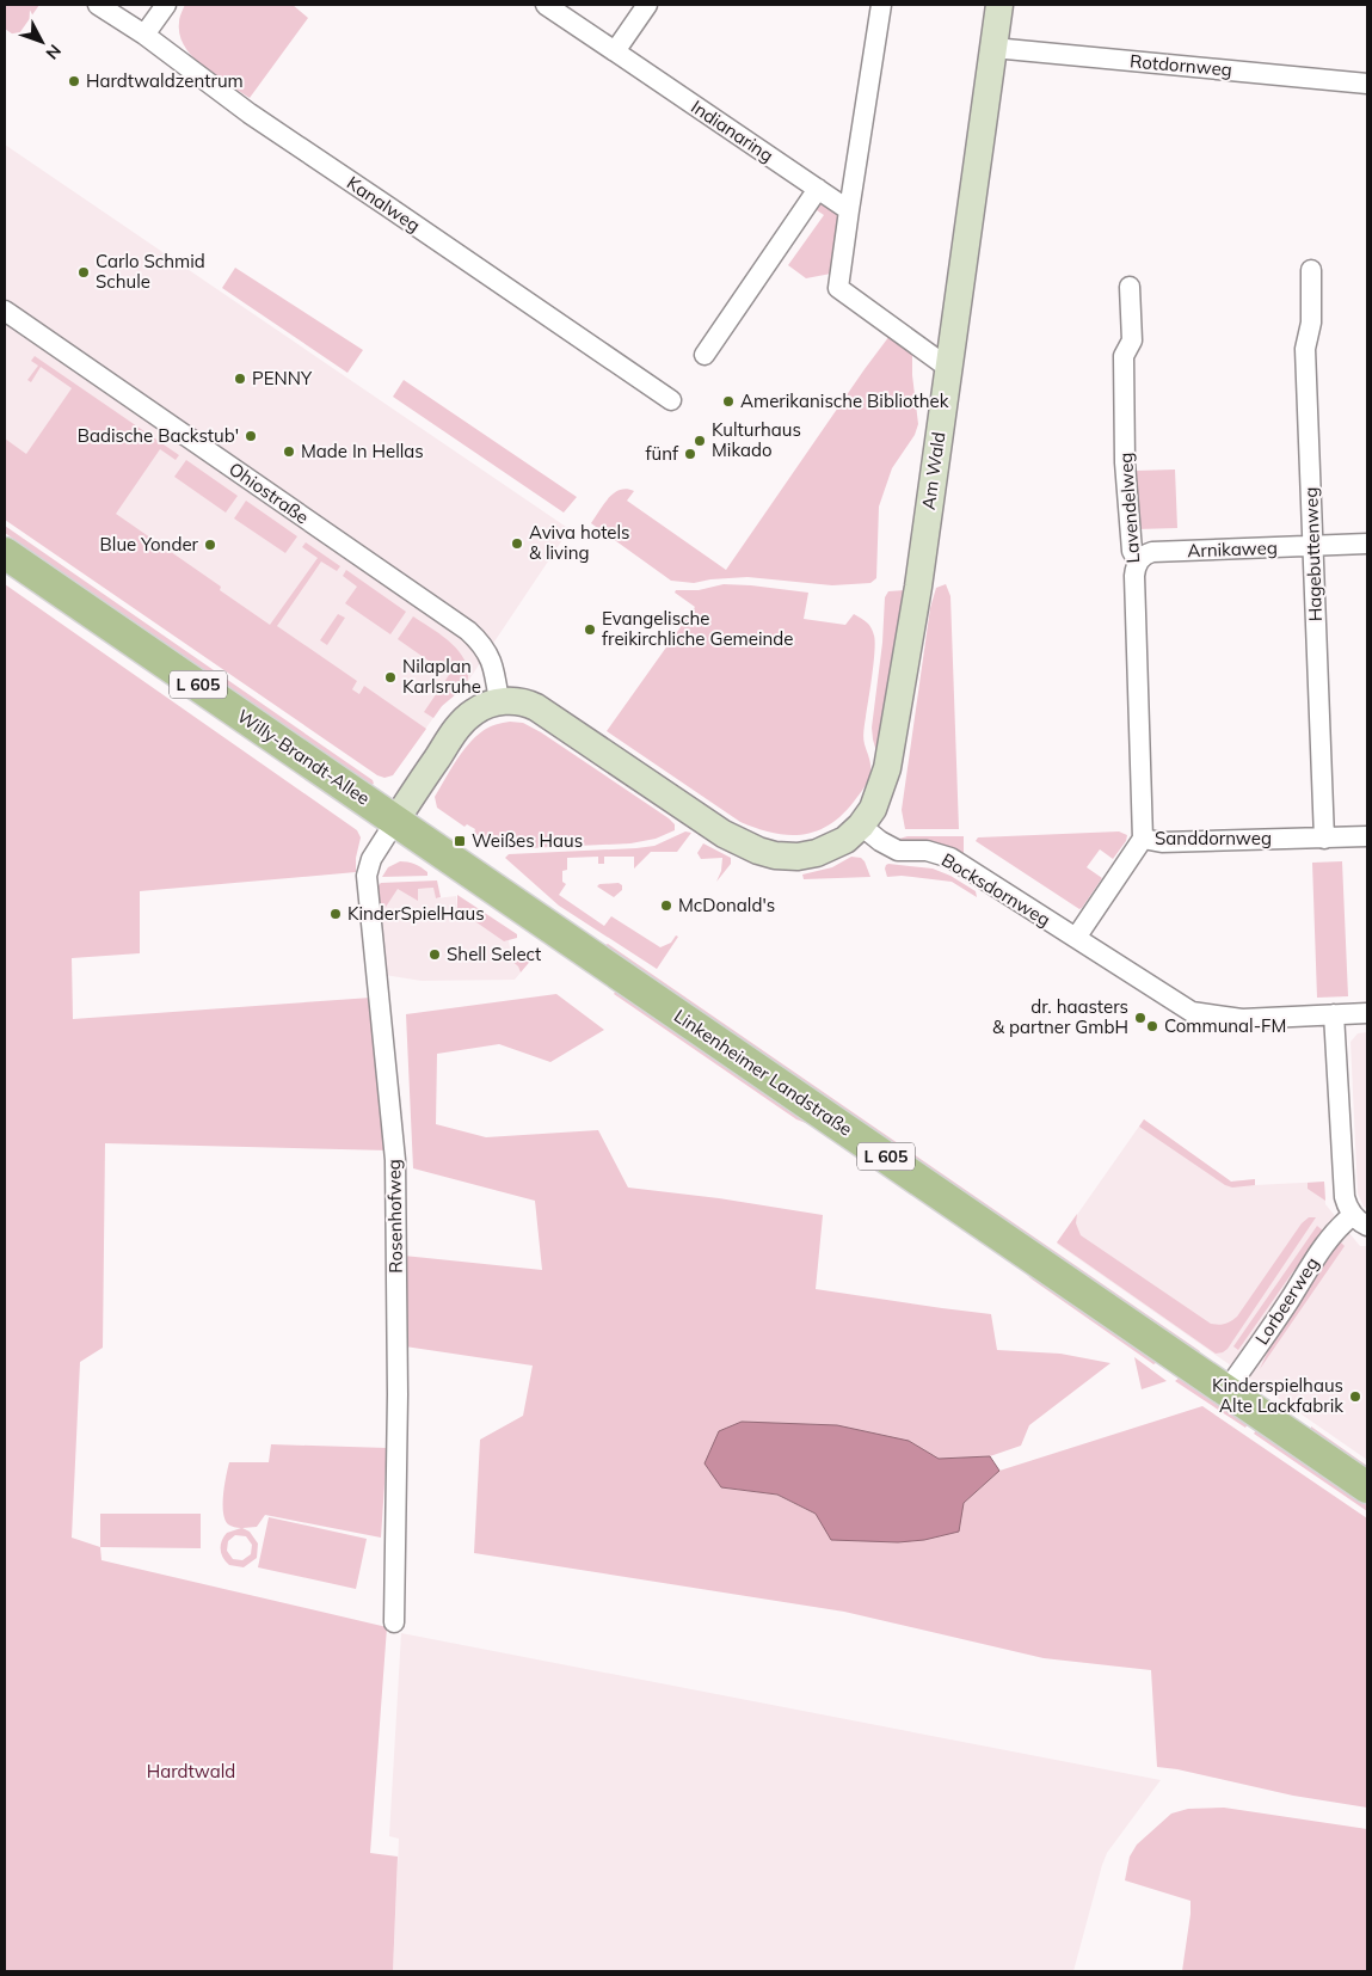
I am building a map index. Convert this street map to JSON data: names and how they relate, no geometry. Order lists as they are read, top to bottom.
{
  "streets": {
    "main road": [
      "Am Wald",
      "L 605",
      "Willy-Brandt-Allee",
      "Linkenheimer Landstraße"
    ],
    "street": [
      "Rotdornweg",
      "Indianaring",
      "Kanalweg",
      "Ohiostraße",
      "Lavendelweg",
      "Arnikaweg",
      "Hagebuttenweg",
      "Sanddornweg",
      "Bocksdornweg",
      "Rosenhofweg",
      "Lorbeerweg"
    ]
  },
  "crossings": [
    ["Rotdornweg", "Am Wald"],
    ["Am Wald", "Bocksdornweg"],
    ["Lavendelweg", "Arnikaweg"],
    ["Lavendelweg", "Sanddornweg"],
    ["Arnikaweg", "Hagebuttenweg"],
    ["Hagebuttenweg", "Sanddornweg"],
    ["Willy-Brandt-Allee", "Linkenheimer Landstraße"],
    ["Willy-Brandt-Allee", "Rosenhofweg"],
    ["Sanddornweg", "Bocksdornweg"],
    ["Bocksdornweg", "Lorbeerweg"],
    ["Linkenheimer Landstraße", "Rosenhofweg"],
    ["Linkenheimer Landstraße", "Lorbeerweg"]
  ],
  "parks": ["Hardtwald"],
  "places": {
    "other": [
      "Hardtwaldzentrum",
      "Carlo Schmid Schule",
      "PENNY",
      "Amerikanische Bibliothek",
      "Badische Backstub'",
      "Kulturhaus Mikado",
      "Made In Hellas",
      "fünf",
      "Aviva hotels & living",
      "Blue Yonder",
      "Evangelische freikirchliche Gemeinde",
      "Nilaplan Karlsruhe",
      "McDonald's",
      "KinderSpielHaus",
      "Shell Select",
      "dr. haasters & partner GmbH",
      "Communal-FM",
      "Kinderspielhaus Alte Lackfabrik"
    ],
    "transit": ["Weißes Haus"]
  },
  "north": "bottom right"
}
